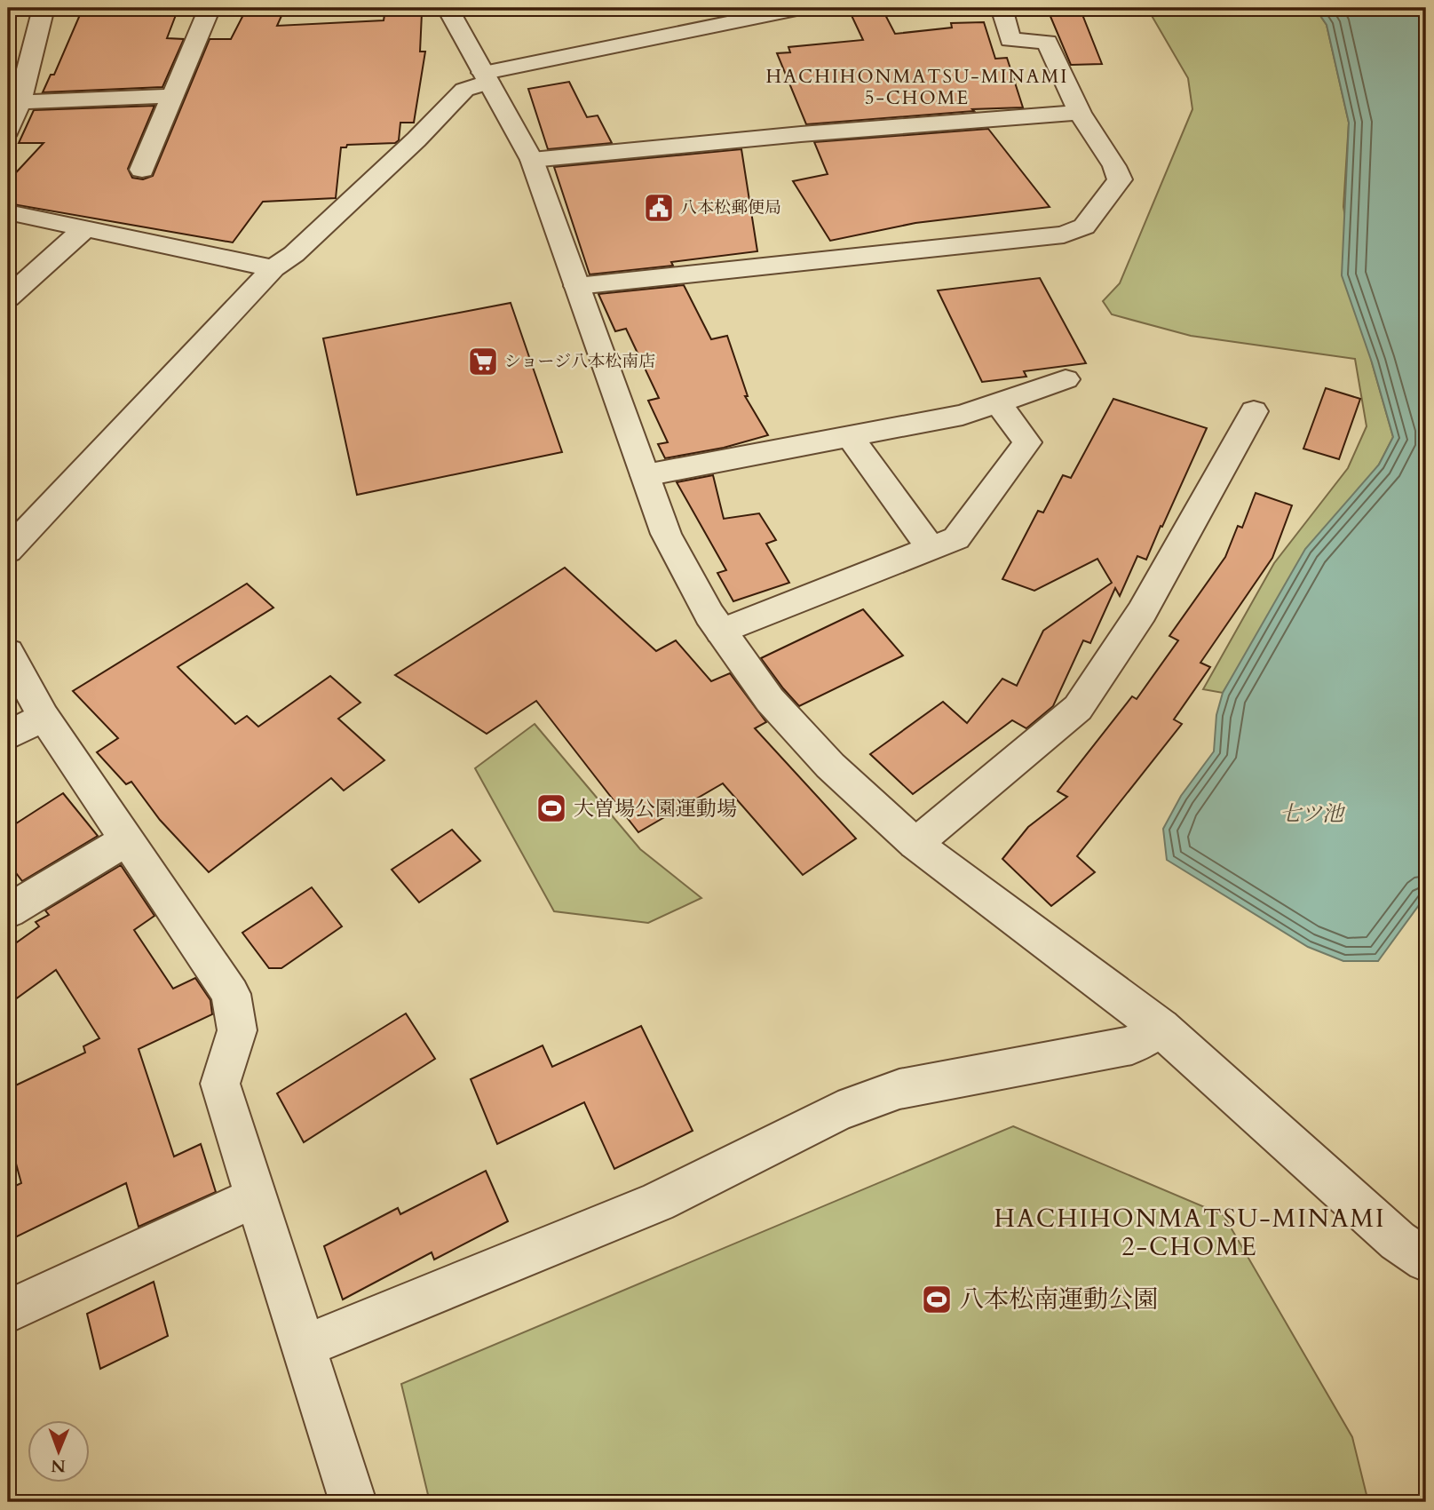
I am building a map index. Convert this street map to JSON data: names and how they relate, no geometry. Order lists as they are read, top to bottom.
{
  "districts": ["HACHIHONMATSU-MINAMI 5-CHOME", "HACHIHONMATSU-MINAMI 2-CHOME"],
  "water": ["七ツ池"],
  "places": {
    "public building": ["八本松郵便局"],
    "supermarket": ["ショージ八本松南店"],
    "sports": ["大曽場公園運動場", "八本松南運動公園"]
  },
  "north": "bottom"
}
